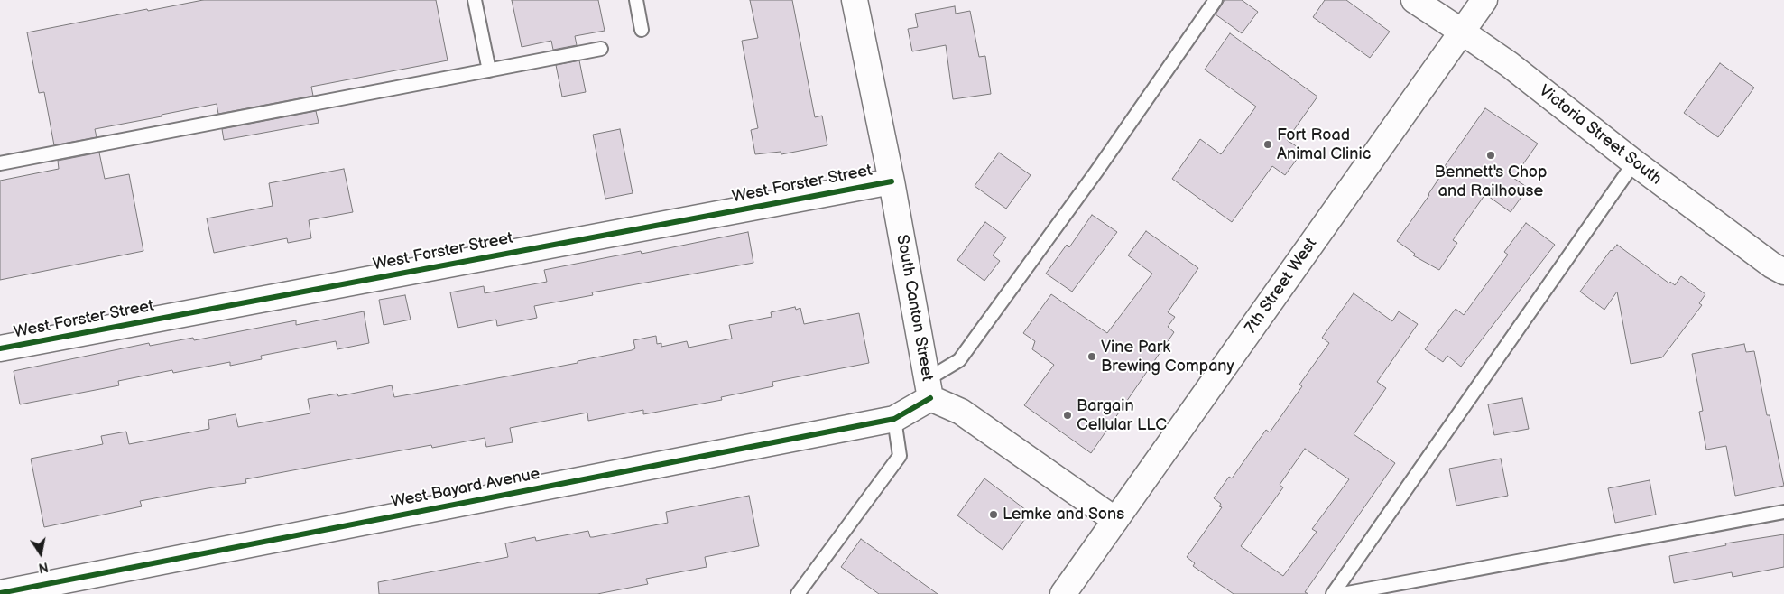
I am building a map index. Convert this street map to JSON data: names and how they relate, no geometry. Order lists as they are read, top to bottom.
{
  "streets": {
    "street": [
      "Victoria Street South",
      "West Forster Street",
      "7th Street West",
      "South Canton Street",
      "West Bayard Avenue"
    ]
  },
  "crossings": [
    ["Victoria Street South", "7th Street West"],
    ["West Forster Street", "South Canton Street"],
    ["7th Street West", "South Canton Street"],
    ["South Canton Street", "West Bayard Avenue"]
  ],
  "places": [
    "Fort Road Animal Clinic",
    "Bennett's Chop and Railhouse",
    "Vine Park Brewing Company",
    "Bargain Cellular LLC",
    "Lemke and Sons"
  ],
  "north": "bottom"
}
